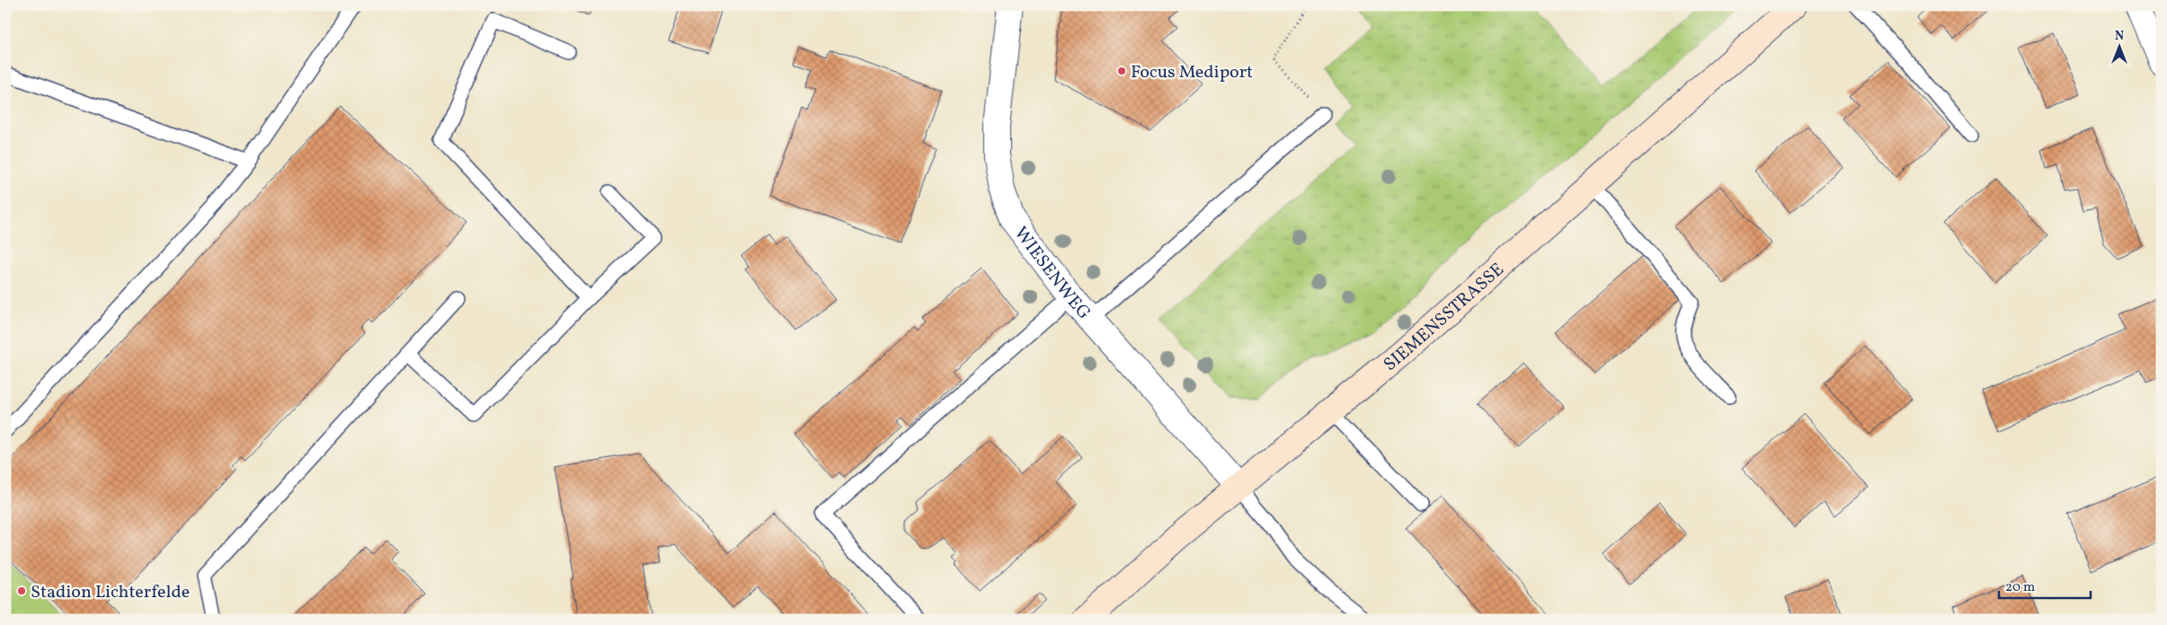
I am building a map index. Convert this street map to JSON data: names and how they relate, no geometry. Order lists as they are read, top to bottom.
{
  "streets": {
    "street": ["WIESENWEG", "SIEMENSSTRASSE"]
  },
  "crossings": [
    ["WIESENWEG", "SIEMENSSTRASSE"]
  ],
  "places": ["Focus Mediport", "Stadion Lichterfelde"],
  "scale_bar": "20 m",
  "north": "top"
}
